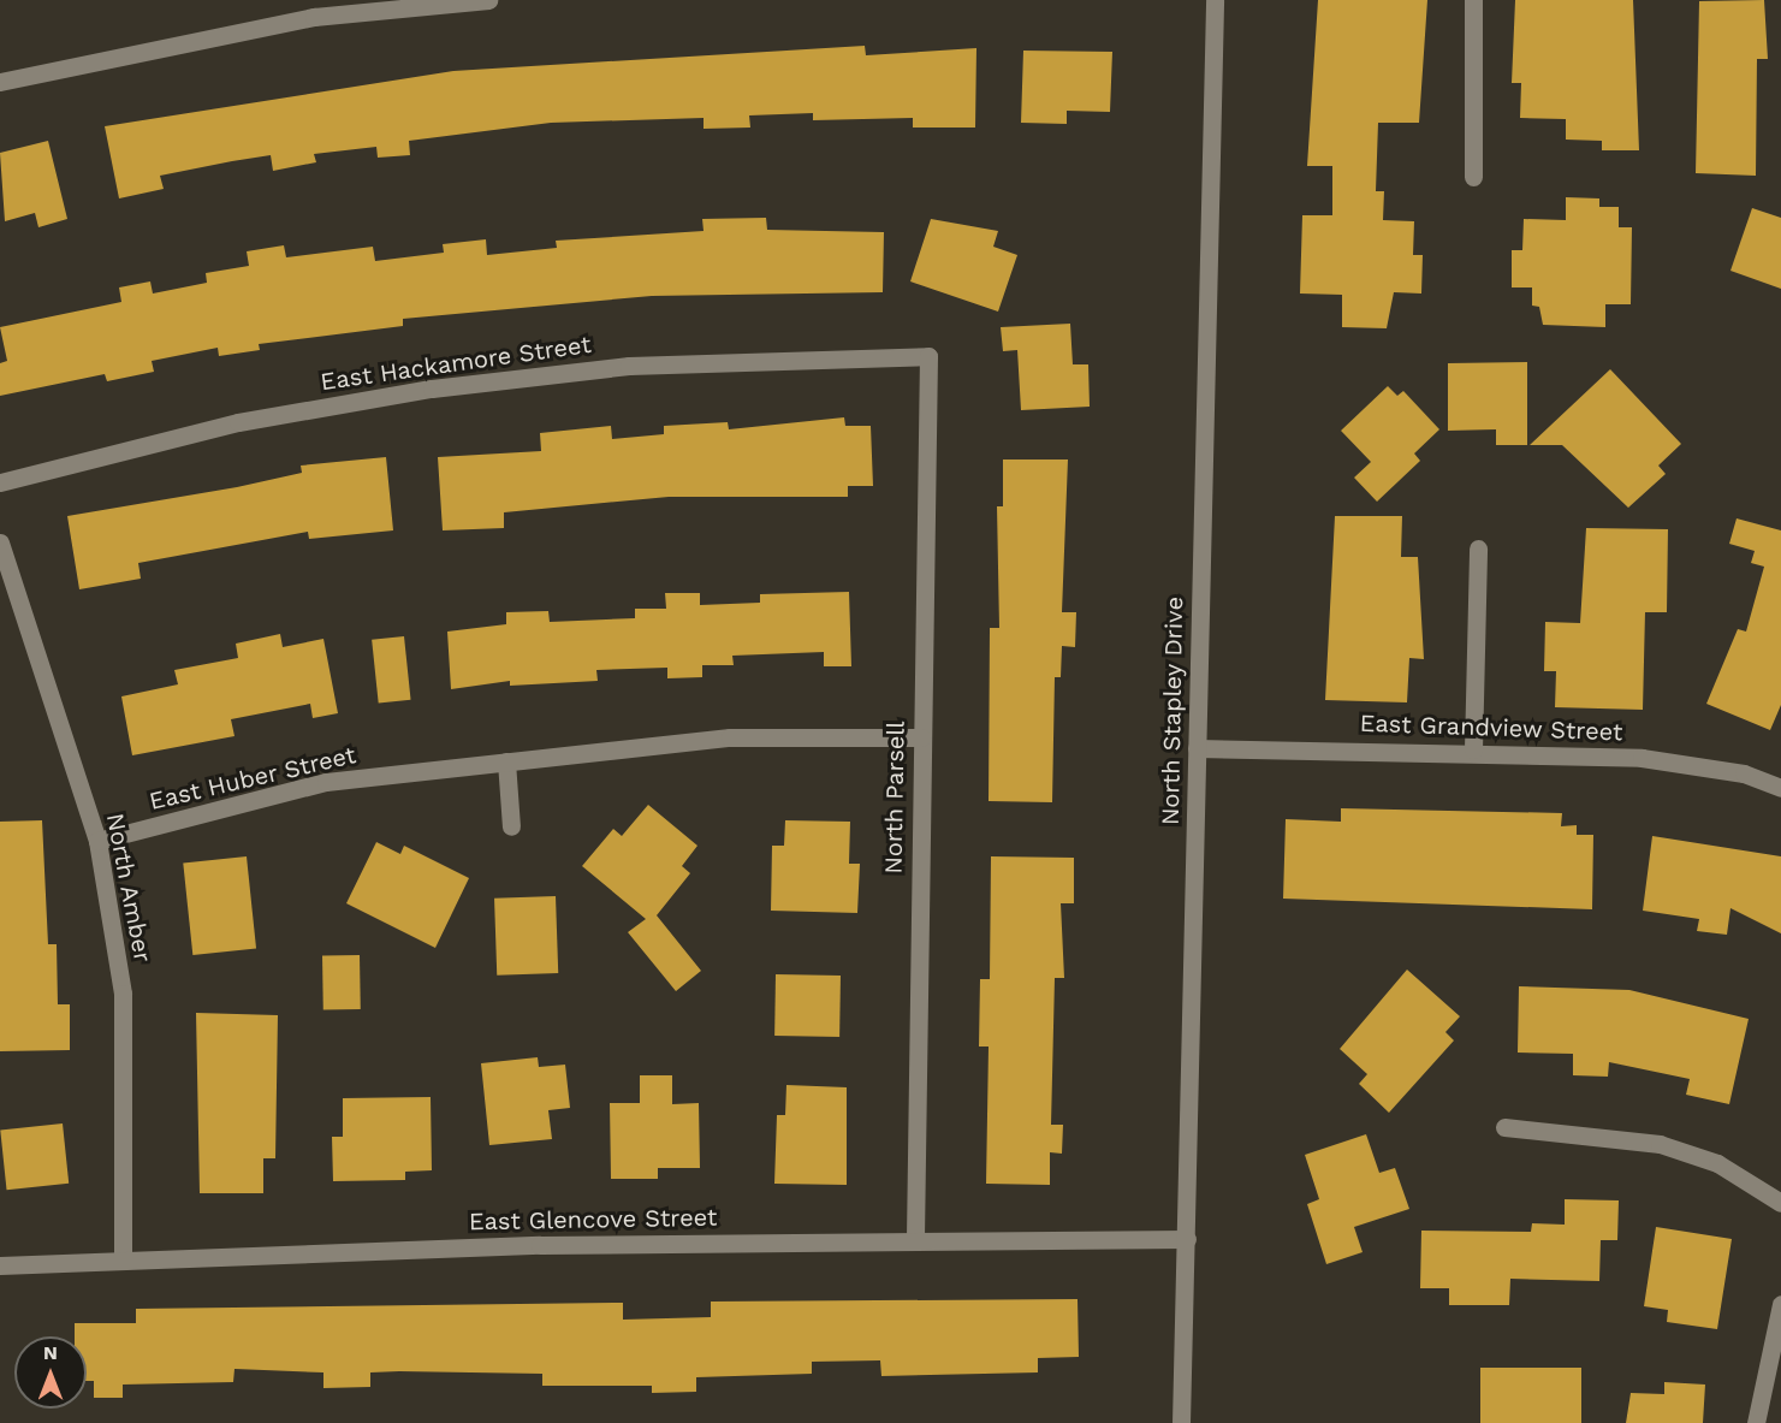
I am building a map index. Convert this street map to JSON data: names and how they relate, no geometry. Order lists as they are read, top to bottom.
{
  "streets": {
    "street": [
      "East Hackamore Street",
      "North Stapley Drive",
      "East Grandview Street",
      "East Huber Street",
      "North Parsell",
      "North Amber",
      "East Glencove Street"
    ]
  },
  "crossings": [
    ["East Hackamore Street", "North Parsell"],
    ["North Stapley Drive", "East Grandview Street"],
    ["North Stapley Drive", "East Glencove Street"],
    ["East Huber Street", "North Parsell"],
    ["East Huber Street", "North Amber"],
    ["North Parsell", "East Glencove Street"],
    ["North Amber", "East Glencove Street"]
  ],
  "north": "top"
}
